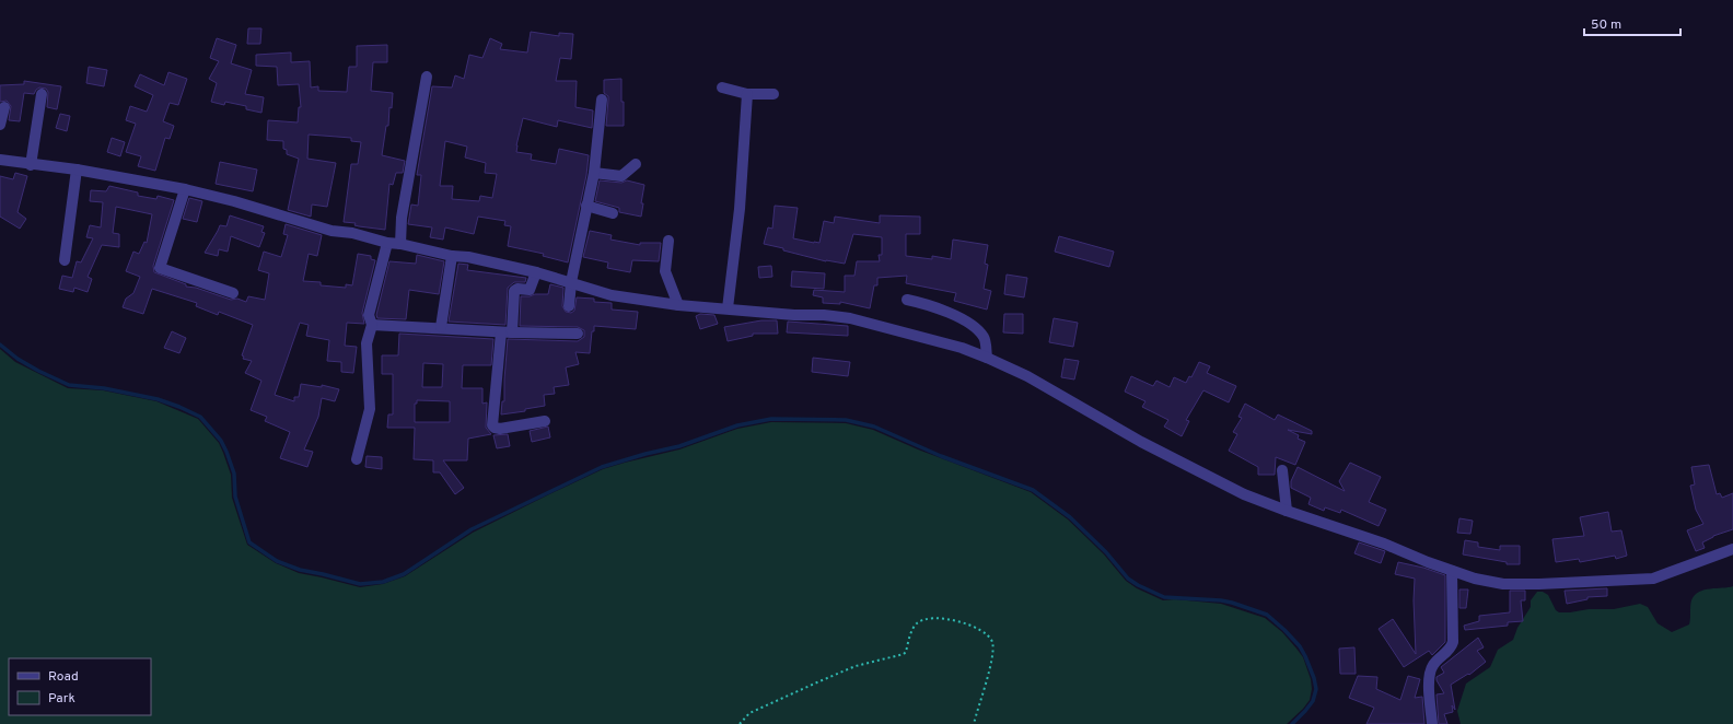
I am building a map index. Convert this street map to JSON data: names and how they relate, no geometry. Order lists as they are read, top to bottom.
{
  "legend": ["Road", "Park"],
  "scale_bar": "50 m"
}
